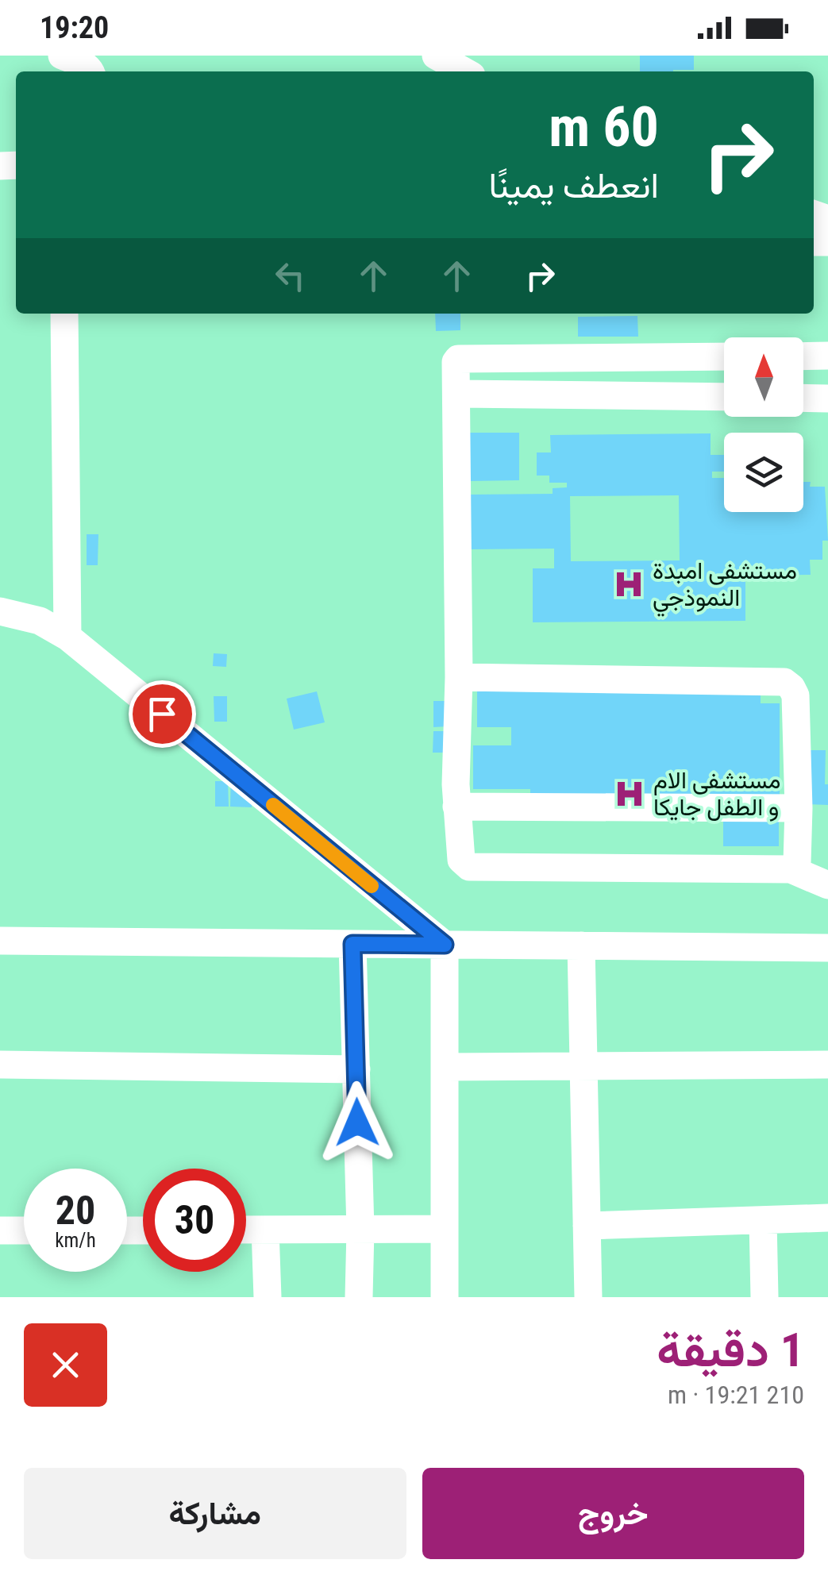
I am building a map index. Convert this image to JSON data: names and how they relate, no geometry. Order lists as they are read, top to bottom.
{
  "places": {
    "hospital": ["مستشفى امبدة النموذجي", "مستشفى الام و الطفل جايكا"]
  },
  "north": "top",
  "page": {
    "status": "19:20",
    "turn": ["60 m", "انعطف يمينًا"],
    "speed": "20 km/h",
    "limit": "30",
    "heading": ["1 دقيقة", "210 m · 19:21"],
    "buttons": ["خروج", "مشاركة"]
  }
}
